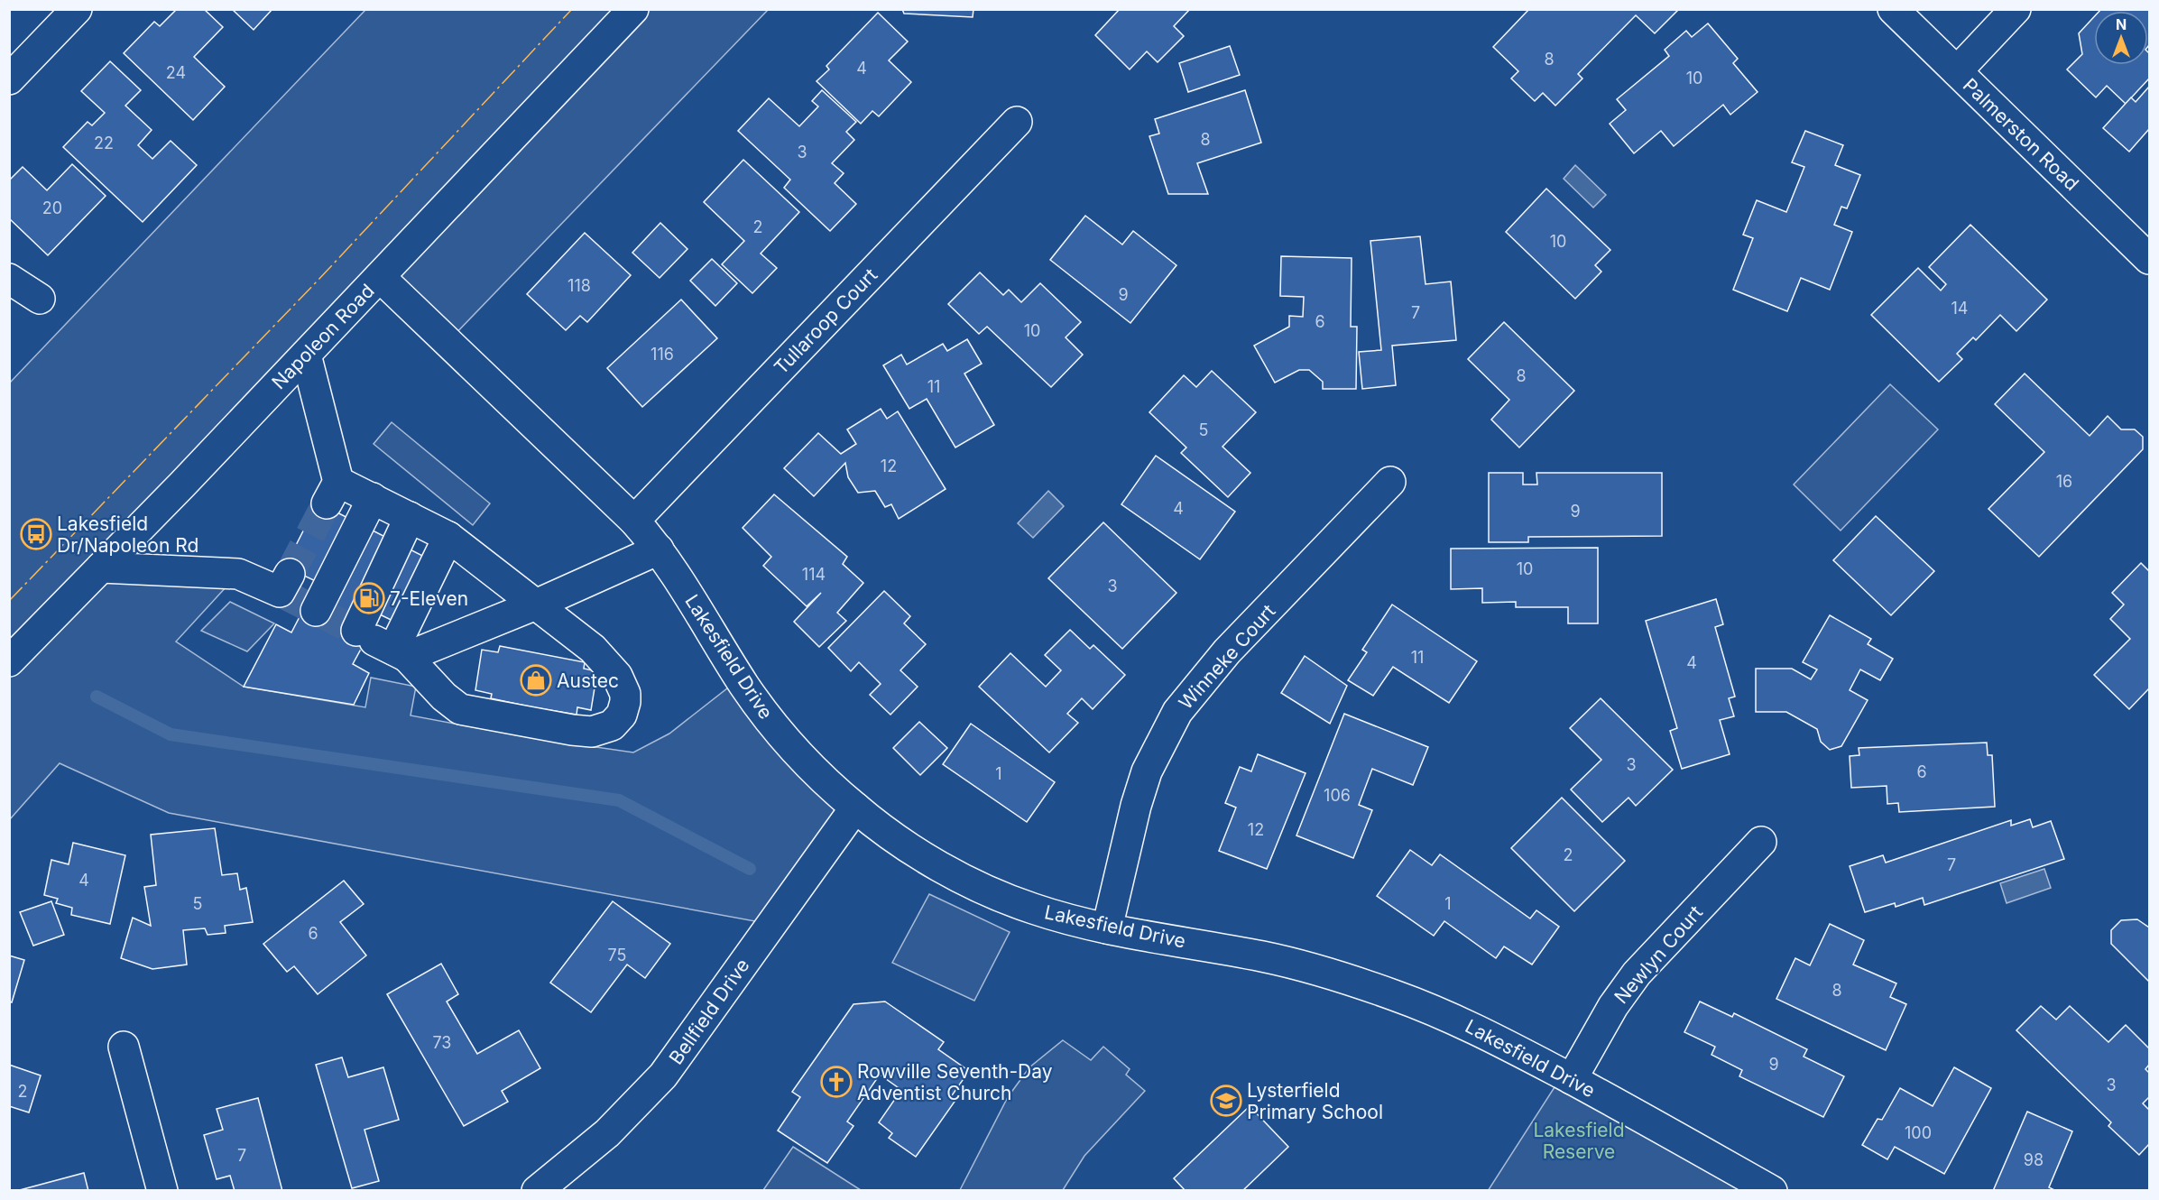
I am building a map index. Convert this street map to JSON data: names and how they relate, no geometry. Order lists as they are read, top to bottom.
{
  "streets": {
    "street": [
      "Palmerston Road",
      "Tullaroop Court",
      "Napoleon Road",
      "Lakesfield Drive",
      "Winneke Court",
      "Newlyn Court",
      "Bellfield Drive"
    ]
  },
  "crossings": [
    ["Tullaroop Court", "Lakesfield Drive"],
    ["Napoleon Road", "Lakesfield Drive"],
    ["Lakesfield Drive", "Winneke Court"],
    ["Lakesfield Drive", "Newlyn Court"],
    ["Lakesfield Drive", "Bellfield Drive"]
  ],
  "parks": ["Lakesfield Reserve"],
  "places": {
    "bus stop": ["Lakesfield Dr/Napoleon Rd"],
    "fuel station": ["7-Eleven"],
    "shop": ["Austec"],
    "church": ["Rowville Seventh-Day Adventist Church"],
    "school or university": ["Lysterfield Primary School"]
  },
  "house_numbers": [
    "8",
    "4",
    "24",
    "10",
    "8",
    "22",
    "3",
    "20",
    "2",
    "10",
    "118",
    "9",
    "14",
    "7",
    "6",
    "10",
    "116",
    "8",
    "11",
    "5",
    "12",
    "16",
    "4",
    "9",
    "10",
    "114",
    "3",
    "11",
    "4",
    "3",
    "6",
    "1",
    "106",
    "12",
    "2",
    "7",
    "4",
    "5",
    "1",
    "6",
    "75",
    "8",
    "73",
    "9",
    "3",
    "2",
    "100",
    "7",
    "98"
  ],
  "north": "top"
}
